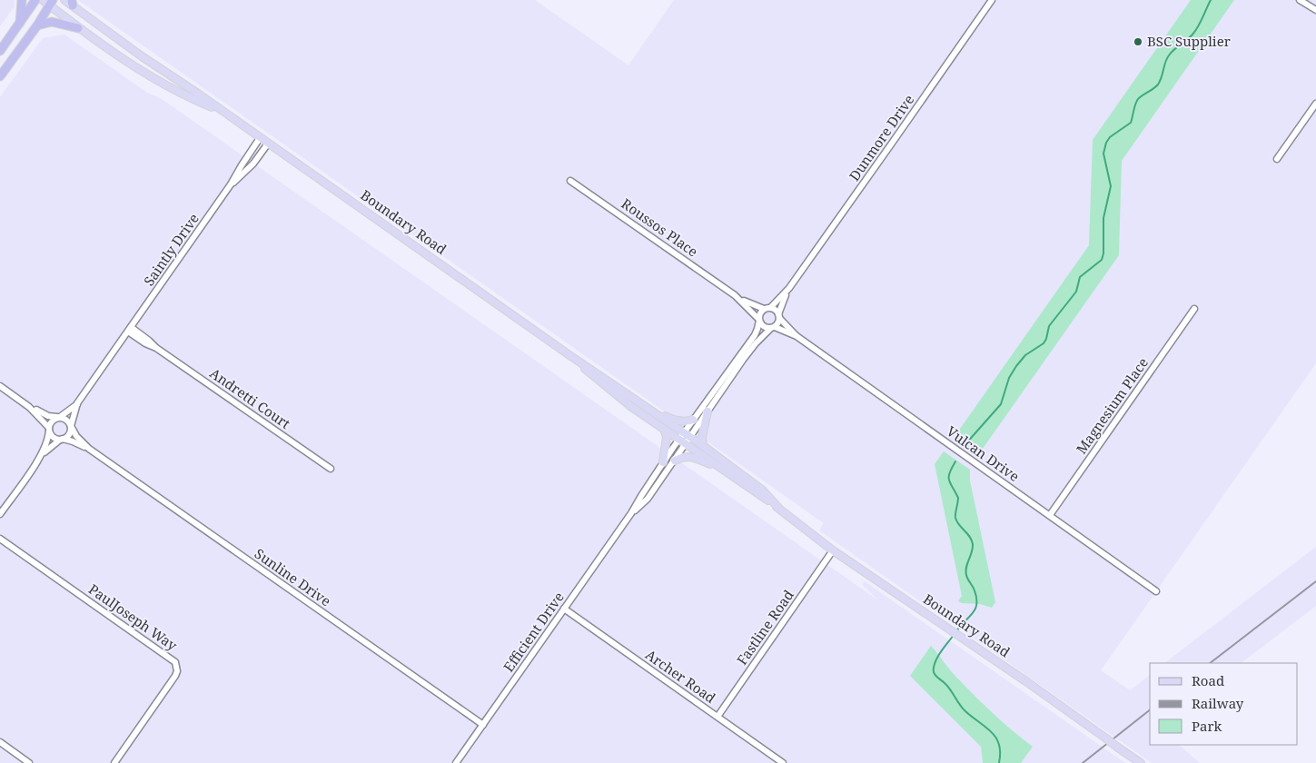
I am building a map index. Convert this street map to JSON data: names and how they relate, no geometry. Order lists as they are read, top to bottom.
{
  "streets": {
    "main road": ["Boundary Road"],
    "street": [
      "Dunmore Drive",
      "Roussos Place",
      "Saintly Drive",
      "Andretti Court",
      "Magnesium Place",
      "Vulcan Drive",
      "Sunline Drive",
      "PaulJoseph Way",
      "Fastline Road",
      "Efficient Drive",
      "Archer Road"
    ]
  },
  "crossings": [
    ["Dunmore Drive", "Roussos Place"],
    ["Dunmore Drive", "Vulcan Drive"],
    ["Boundary Road", "Saintly Drive"],
    ["Boundary Road", "Fastline Road"],
    ["Boundary Road", "Efficient Drive"],
    ["Roussos Place", "Vulcan Drive"],
    ["Saintly Drive", "Andretti Court"],
    ["Saintly Drive", "Sunline Drive"],
    ["Magnesium Place", "Vulcan Drive"],
    ["Sunline Drive", "Efficient Drive"],
    ["Fastline Road", "Archer Road"],
    ["Efficient Drive", "Archer Road"]
  ],
  "places": ["BSC Supplier"],
  "legend": ["Road", "Railway", "Park"]
}
